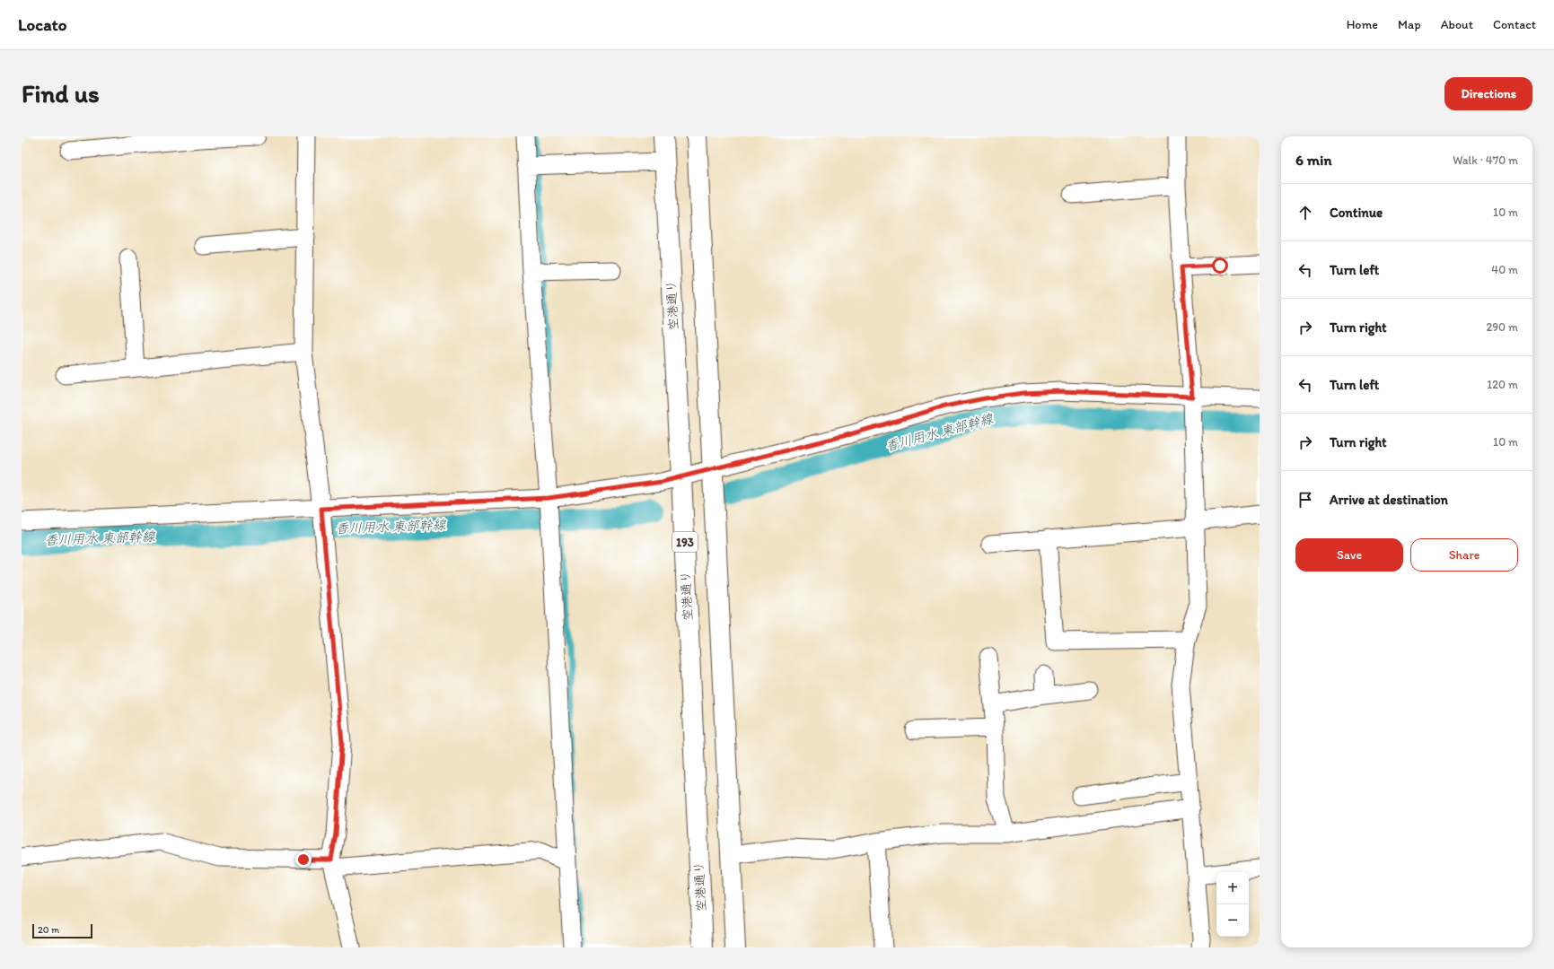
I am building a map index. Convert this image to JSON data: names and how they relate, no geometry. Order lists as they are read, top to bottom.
{
  "streets": {
    "highway": ["空港通り", "193"]
  },
  "water": ["香川用水 東部幹線"],
  "scale_bar": "20 m",
  "page": {
    "header": "Locato",
    "nav": [
      "Home",
      "Map",
      "About",
      "Contact"
    ],
    "buttons": [
      "Directions",
      ["Save", "Share"]
    ],
    "title": "Find us",
    "heading": ["6 min", "Walk · 470 m"],
    "list": [
      ["Continue", "10 m"],
      ["Turn left", "40 m"],
      ["Turn right", "290 m"],
      ["Turn left", "120 m"],
      ["Turn right", "10 m"],
      "Arrive at destination"
    ],
    "map_buttons": ["+", "−"],
    "scale": "20 m"
  }
}
